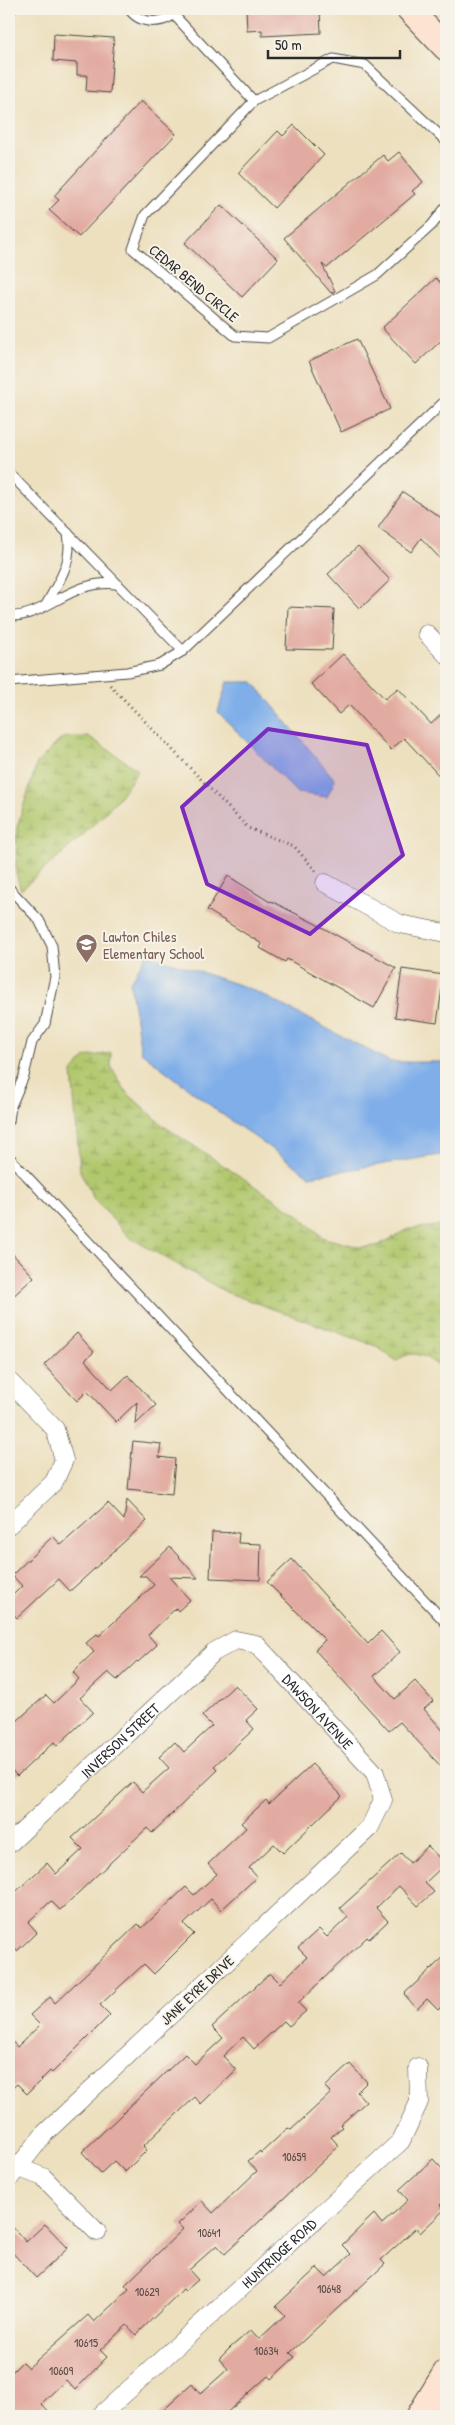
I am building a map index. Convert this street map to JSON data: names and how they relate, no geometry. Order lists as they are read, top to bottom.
{
  "streets": {
    "street": [
      "DAWSON AVENUE",
      "INVERSON STREET",
      "JANE EYRE DRIVE",
      "HUNTRIDGE ROAD"
    ],
    "lane": ["CEDAR BEND CIRCLE"]
  },
  "crossings": [
    ["DAWSON AVENUE", "INVERSON STREET"],
    ["DAWSON AVENUE", "JANE EYRE DRIVE"]
  ],
  "places": {
    "school or university": ["Lawton Chiles Elementary School"]
  },
  "house_numbers": [
    "10659",
    "10641",
    "10648",
    "10629",
    "10615",
    "10634",
    "10609"
  ],
  "scale_bar": "50 m"
}
